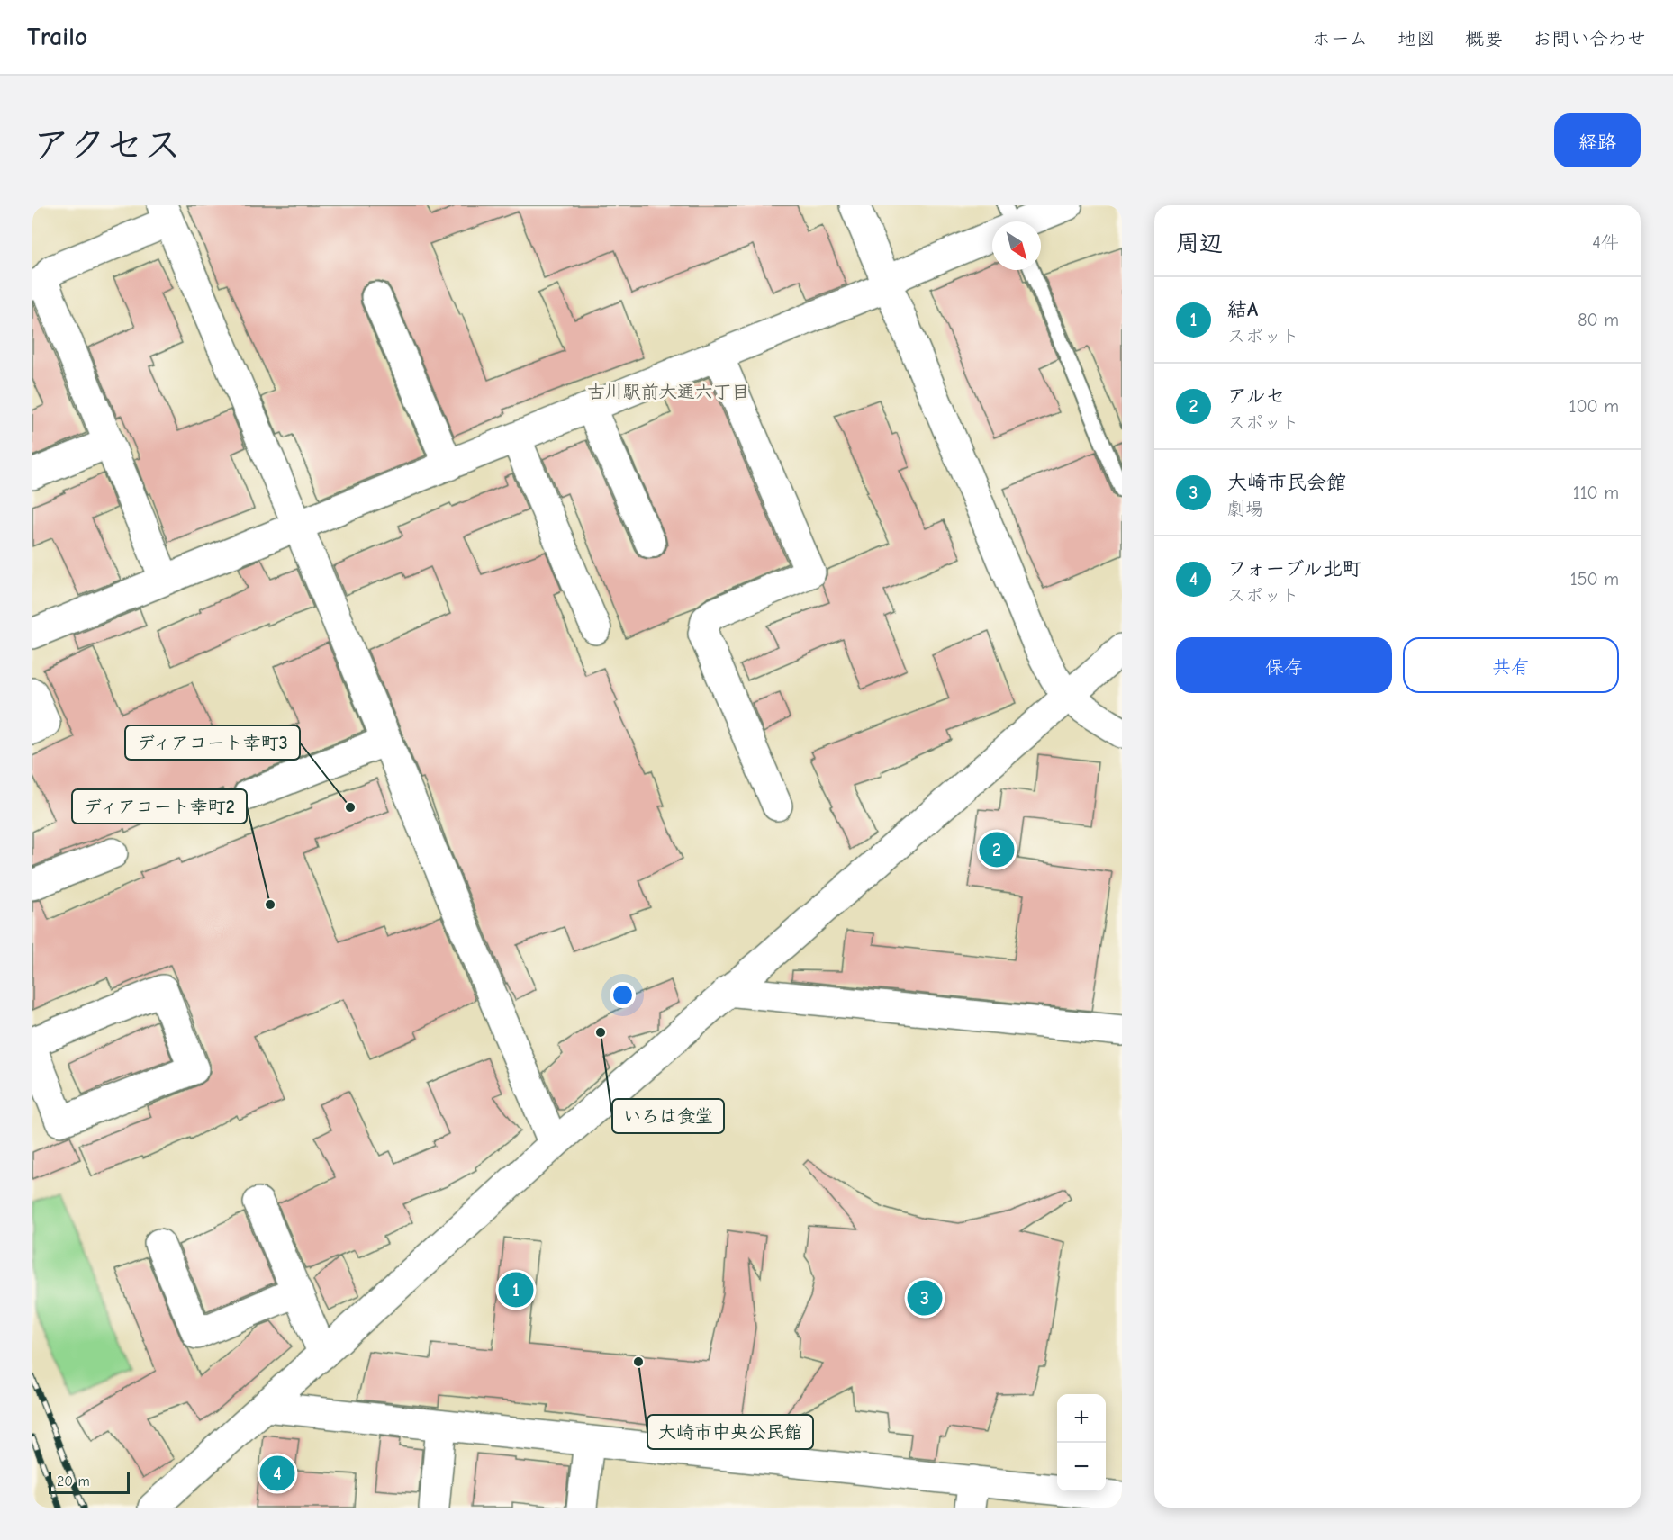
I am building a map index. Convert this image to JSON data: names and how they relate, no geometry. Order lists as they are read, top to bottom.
{
  "districts": ["古川駅前大通六丁目"],
  "places": [
    "ディアコート幸町3",
    "ディアコート幸町2",
    "いろは食堂",
    "大崎市中央公民館"
  ],
  "scale_bar": "20 m",
  "north": "bottom right",
  "page": {
    "header": "Trailo",
    "nav": [
      "ホーム",
      "地図",
      "概要",
      "お問い合わせ"
    ],
    "title": "アクセス",
    "buttons": [
      "経路",
      ["保存", "共有"]
    ],
    "heading": ["周辺", "4件"],
    "list": [
      {
        "mark": "1",
        "name": "結A",
        "note": "スポット",
        "value": "80 m"
      },
      {
        "mark": "2",
        "name": "アルセ",
        "note": "スポット",
        "value": "100 m"
      },
      {
        "mark": "3",
        "name": "大崎市民会館",
        "note": "劇場",
        "value": "110 m"
      },
      {
        "mark": "4",
        "name": "フォーブル北町",
        "note": "スポット",
        "value": "150 m"
      }
    ],
    "pins": [
      "2",
      "1",
      "3",
      "4"
    ],
    "map_buttons": ["+", "−"],
    "scale": "20 m"
  }
}
